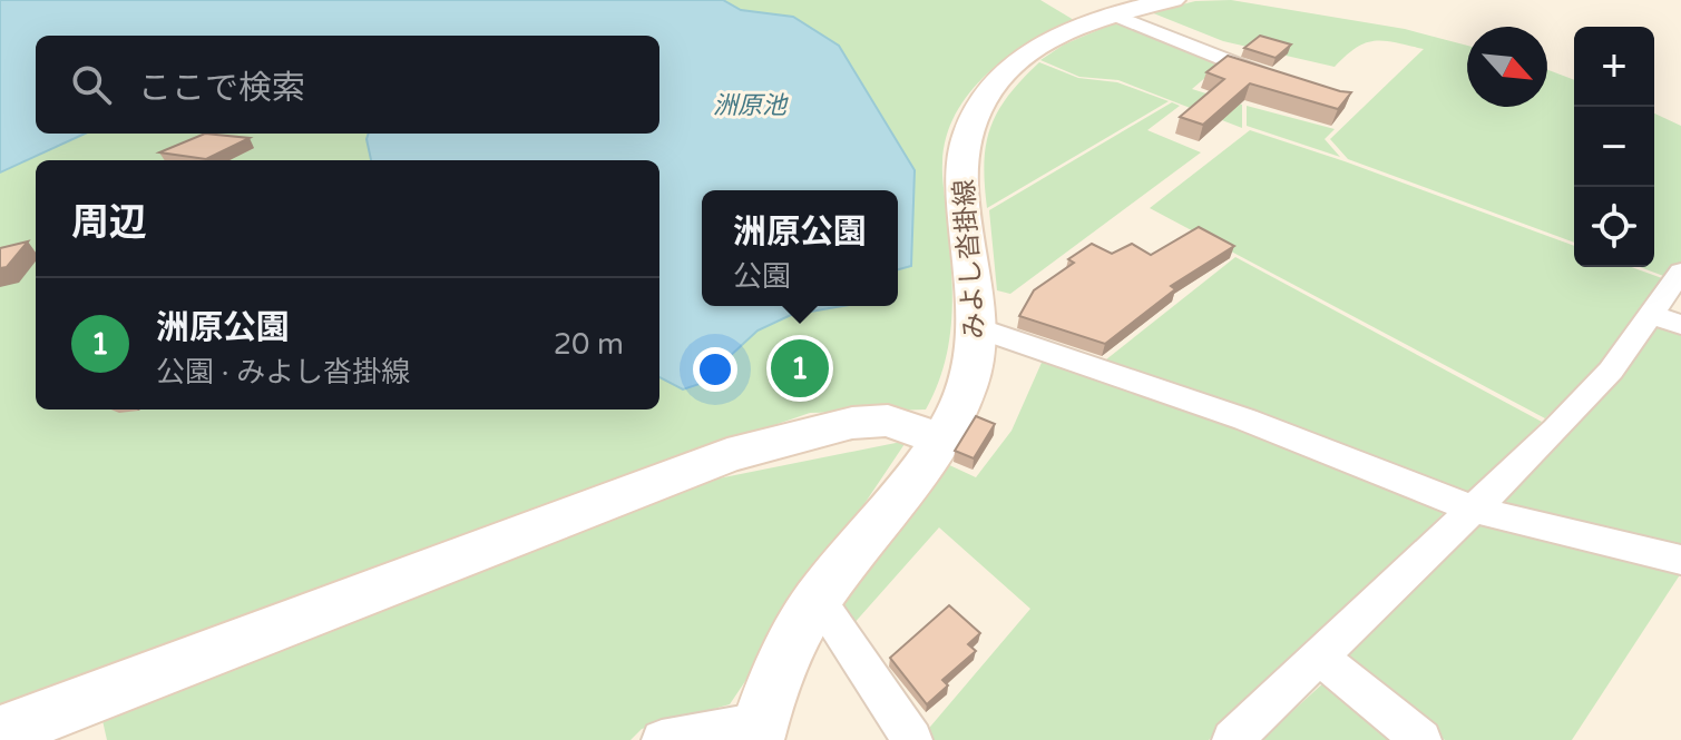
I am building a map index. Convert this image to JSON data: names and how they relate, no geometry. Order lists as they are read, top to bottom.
{
  "streets": {
    "main road": ["みよし沓掛線"]
  },
  "water": ["洲原池"],
  "north": "bottom right",
  "page": {
    "map_buttons": ["+", "−"],
    "search": "ここで検索",
    "heading": "周辺",
    "popup": ["洲原公園", "公園"],
    "list": [
      {
        "mark": "1",
        "name": "洲原公園",
        "note": "公園 · みよし沓掛線",
        "value": "20 m"
      }
    ],
    "pins": "1"
  }
}
